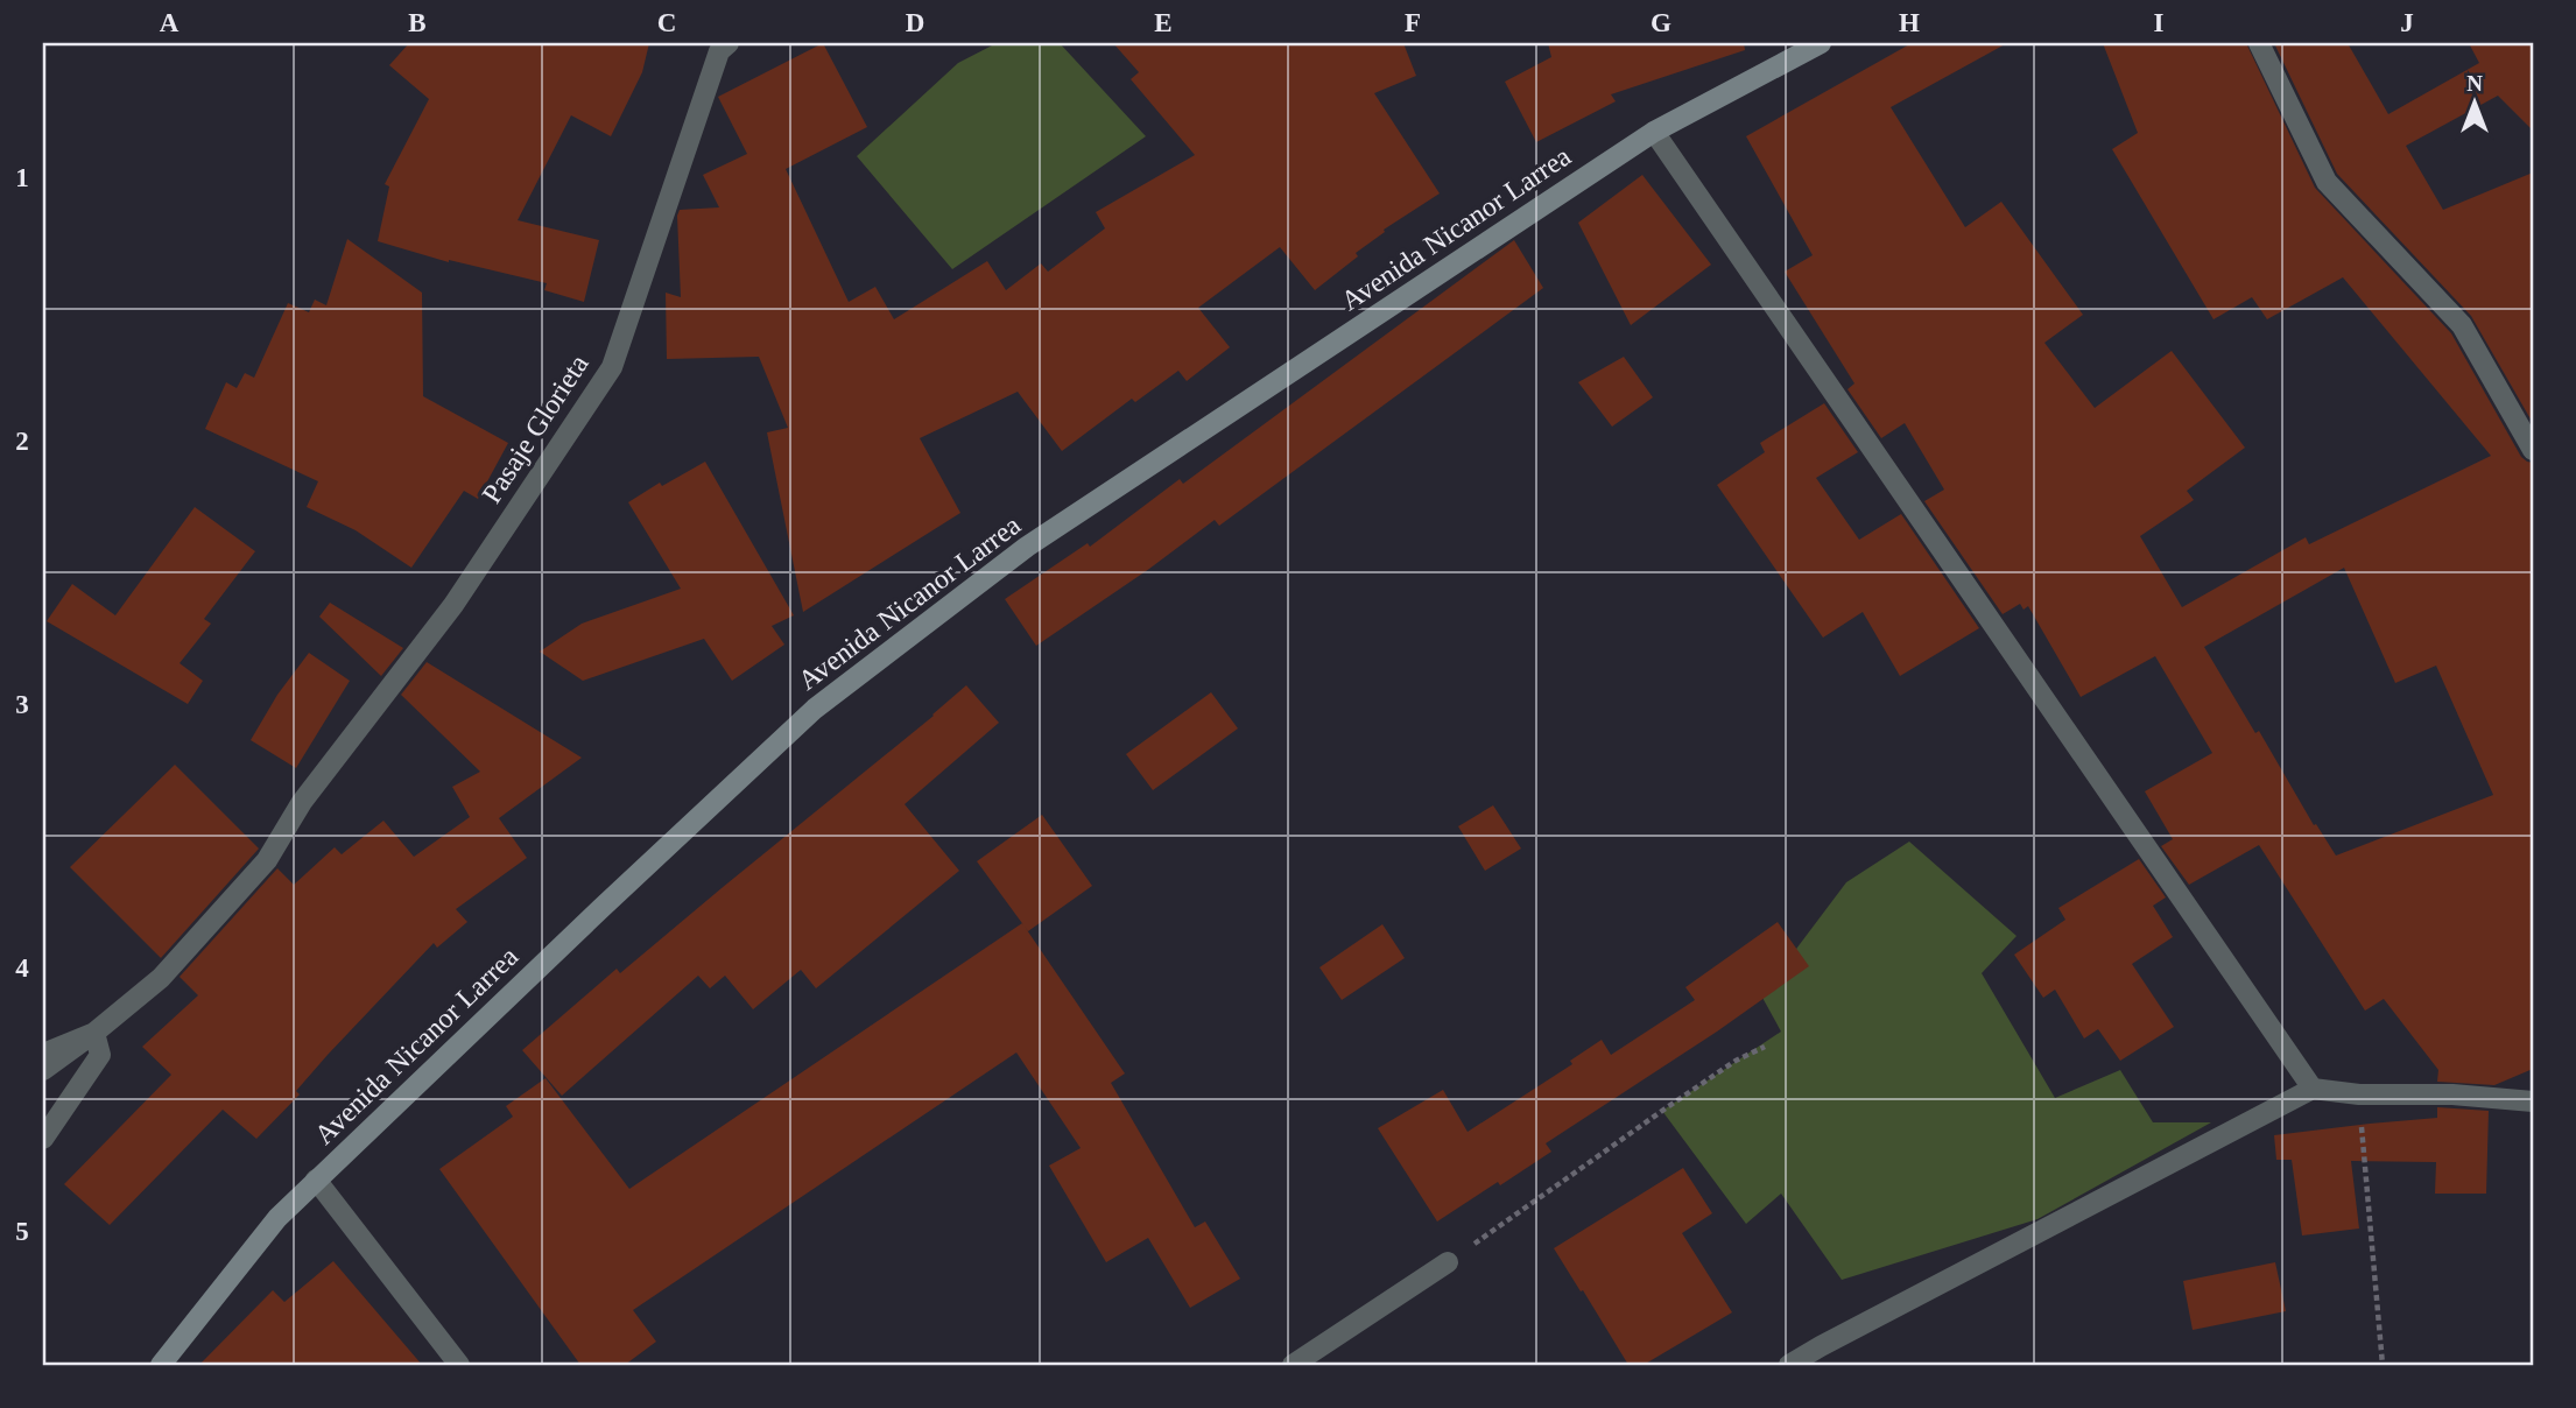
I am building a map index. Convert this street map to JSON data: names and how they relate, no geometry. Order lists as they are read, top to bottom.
{
  "streets": {
    "main road": ["Avenida Nicanor Larrea"],
    "street": ["Pasaje Glorieta"]
  },
  "north": "top",
  "grid": {
    "columns": [
      "A",
      "B",
      "C",
      "D",
      "E",
      "F",
      "G",
      "H",
      "I",
      "J"
    ],
    "rows": [
      "1",
      "2",
      "3",
      "4",
      "5"
    ]
  }
}
